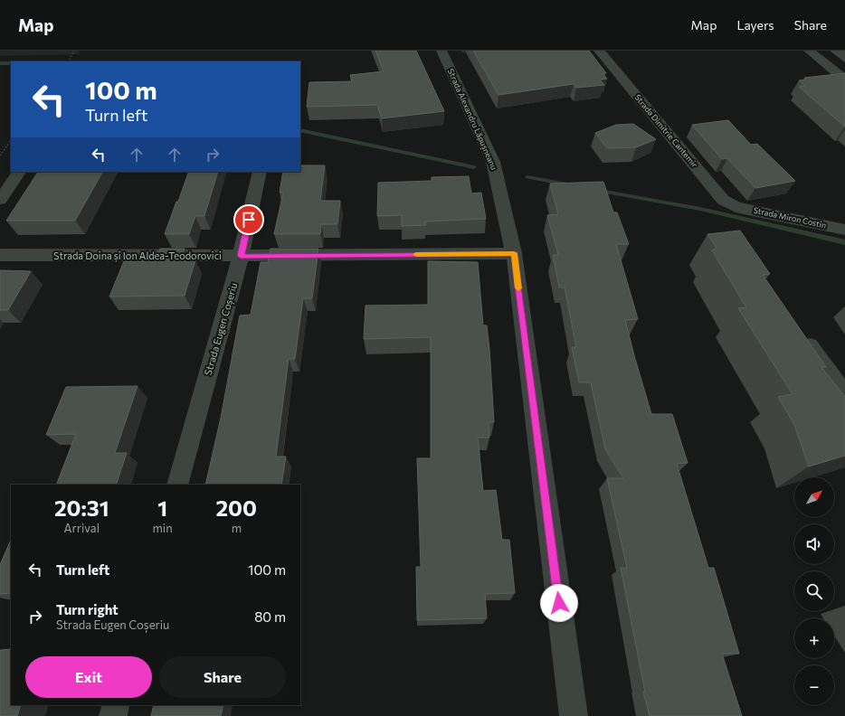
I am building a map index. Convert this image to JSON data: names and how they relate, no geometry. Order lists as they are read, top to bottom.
{
  "streets": {
    "street": [
      "Strada Alexandru Lăpușneanu",
      "Strada Dimitrie Cantemir",
      "Strada Miron Costin",
      "Strada Doina și Ion Aldea-Teodorovici",
      "Strada Eugen Coșeriu"
    ]
  },
  "crossings": [
    ["Strada Alexandru Lăpușneanu", "Strada Doina și Ion Aldea-Teodorovici"],
    ["Strada Dimitrie Cantemir", "Strada Miron Costin"],
    ["Strada Doina și Ion Aldea-Teodorovici", "Strada Eugen Coșeriu"]
  ],
  "north": "top right",
  "page": {
    "header": "Map",
    "nav": ["Map", "Layers", "Share"],
    "turn": ["100 m", "Turn left"],
    "map_buttons": ["+", "−"],
    "eta": [
      "20:31",
      "Arrival",
      "1",
      "min",
      "200",
      "m"
    ],
    "list": [
      {
        "name": "Turn left",
        "value": "100 m"
      },
      {
        "name": "Turn right",
        "note": "Strada Eugen Coșeriu",
        "value": "80 m"
      }
    ],
    "buttons": ["Exit", "Share"]
  }
}
